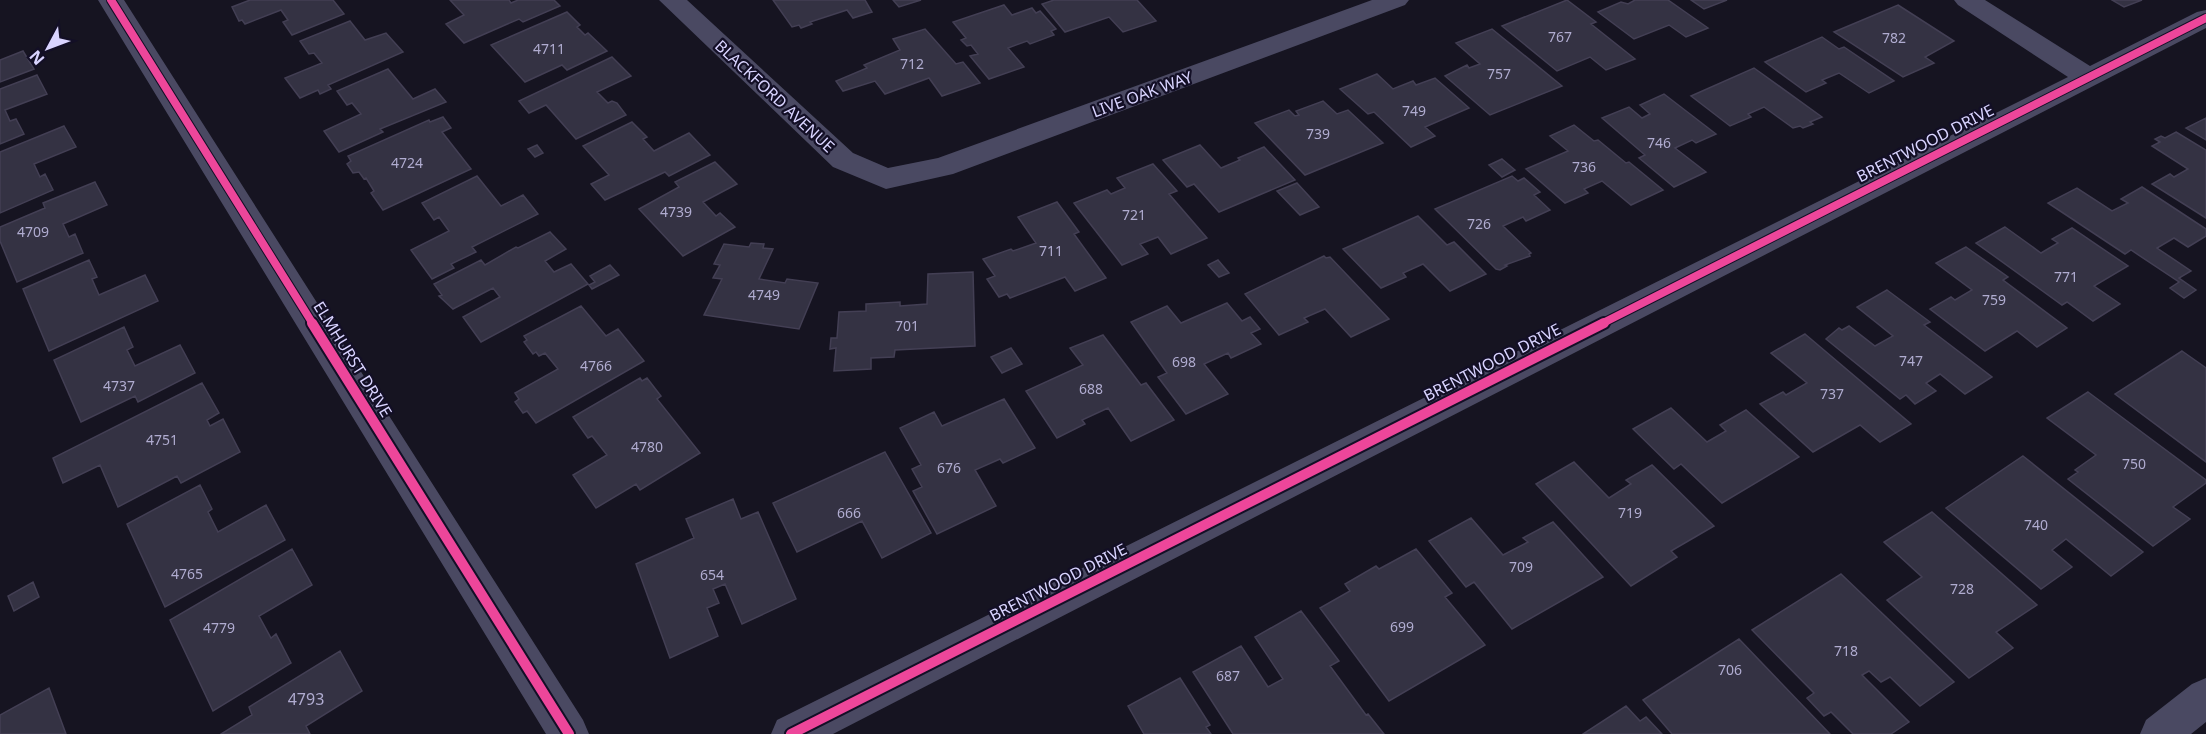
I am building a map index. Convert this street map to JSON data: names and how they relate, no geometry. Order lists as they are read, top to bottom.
{
  "streets": {
    "street": [
      "LIVE OAK WAY",
      "BLACKFORD AVENUE",
      "BRENTWOOD DRIVE",
      "ELMHURST DRIVE"
    ]
  },
  "crossings": [
    ["LIVE OAK WAY", "BLACKFORD AVENUE"]
  ],
  "house_numbers": [
    "767",
    "782",
    "4711",
    "712",
    "757",
    "749",
    "739",
    "746",
    "4724",
    "736",
    "4739",
    "721",
    "726",
    "4709",
    "711",
    "771",
    "4749",
    "759",
    "701",
    "747",
    "698",
    "4766",
    "4737",
    "688",
    "737",
    "4751",
    "4780",
    "750",
    "676",
    "666",
    "719",
    "740",
    "709",
    "4765",
    "654",
    "728",
    "699",
    "4779",
    "718",
    "706",
    "687",
    "4793"
  ],
  "north": "bottom left"
}
